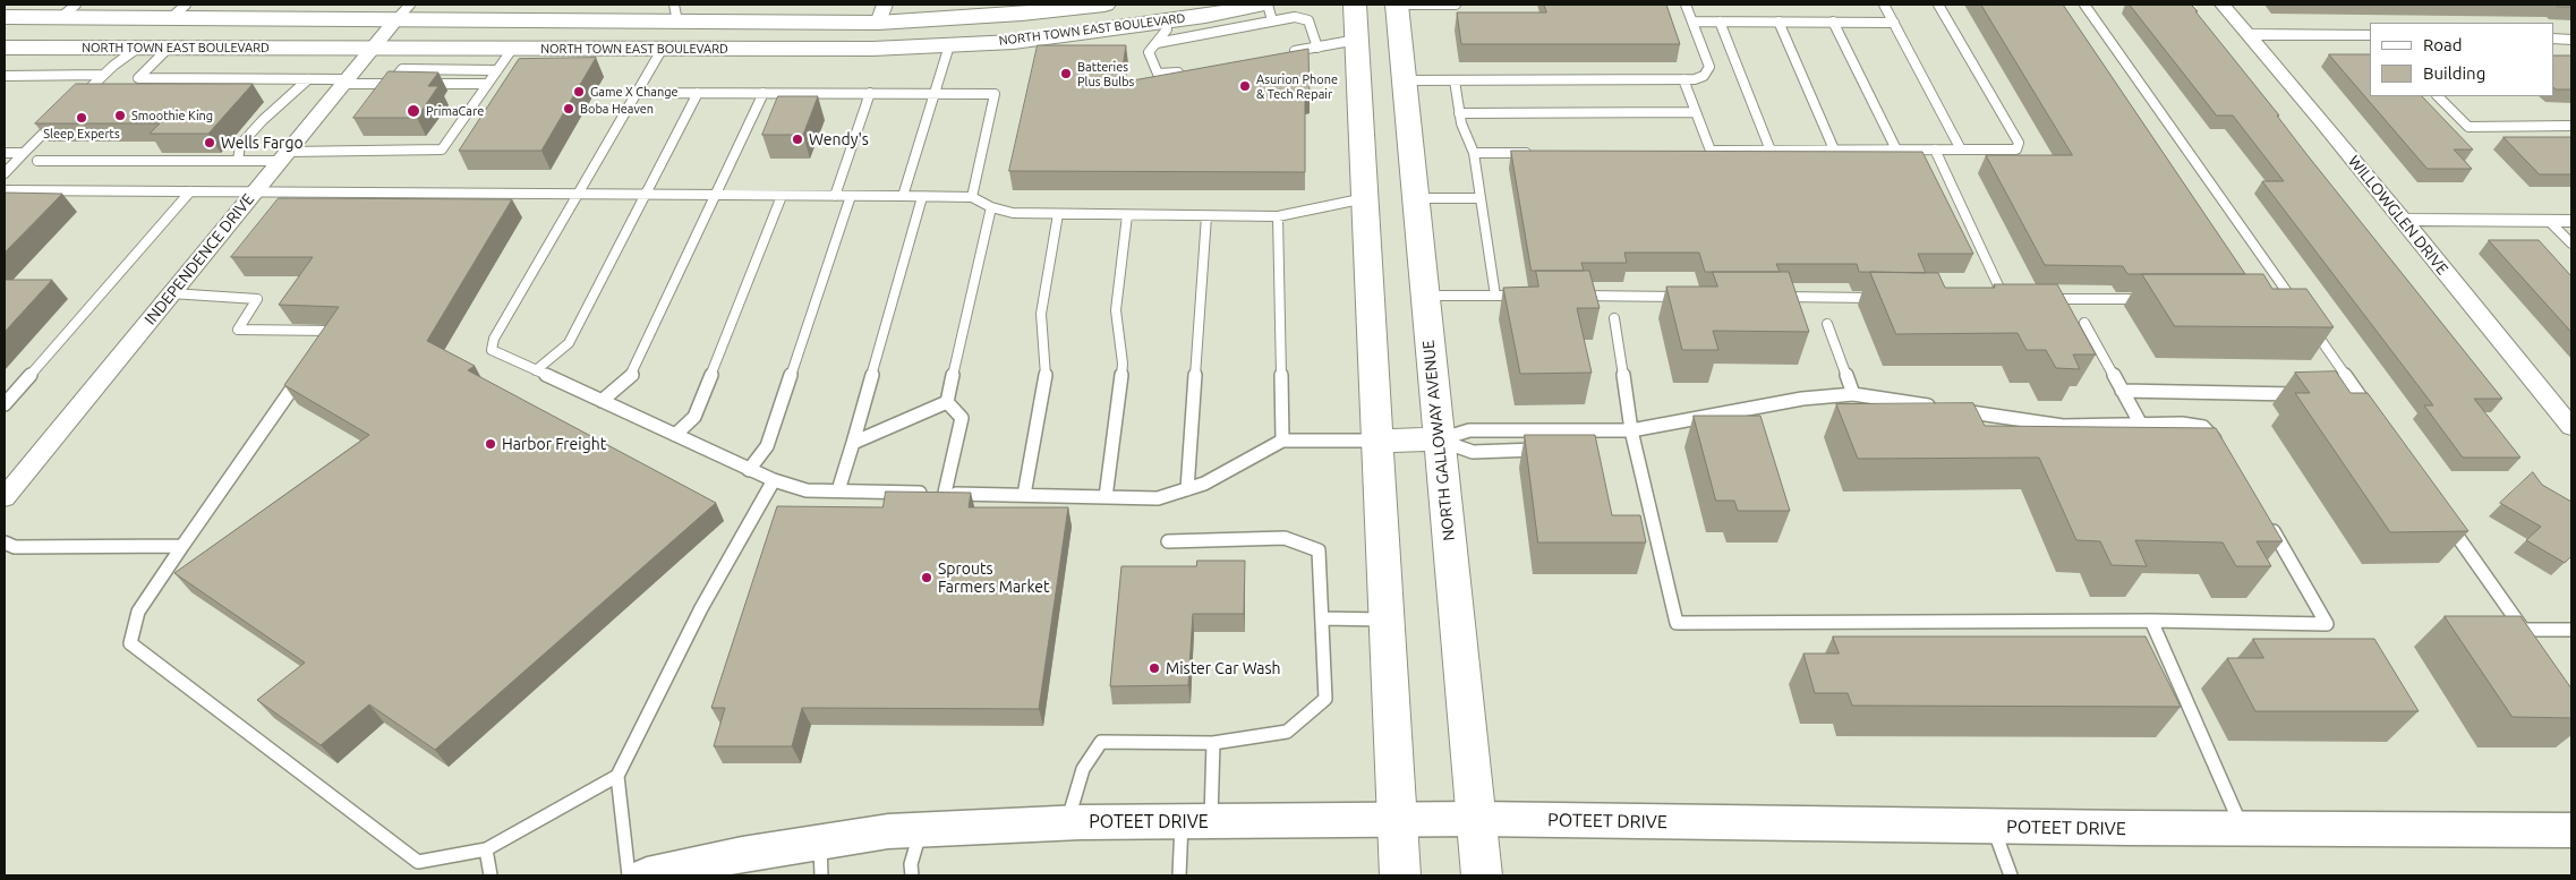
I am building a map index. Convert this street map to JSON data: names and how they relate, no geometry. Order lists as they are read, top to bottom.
{
  "streets": {
    "main road": ["NORTH TOWN EAST BOULEVARD", "NORTH GALLOWAY AVENUE"],
    "street": ["WILLOWGLEN DRIVE", "INDEPENDENCE DRIVE", "POTEET DRIVE"]
  },
  "crossings": [
    ["NORTH TOWN EAST BOULEVARD", "INDEPENDENCE DRIVE"],
    ["NORTH GALLOWAY AVENUE", "POTEET DRIVE"]
  ],
  "places": [
    "Batteries Plus Bulbs",
    "Asurion Phone & Tech Repair",
    "Game X Change",
    "Boba Heaven",
    "PrimaCare",
    "Smoothie King",
    "Sleep Experts",
    "Wendy's",
    "Wells Fargo",
    "Harbor Freight",
    "Sprouts Farmers Market",
    "Mister Car Wash"
  ],
  "legend": ["Road", "Building"]
}
